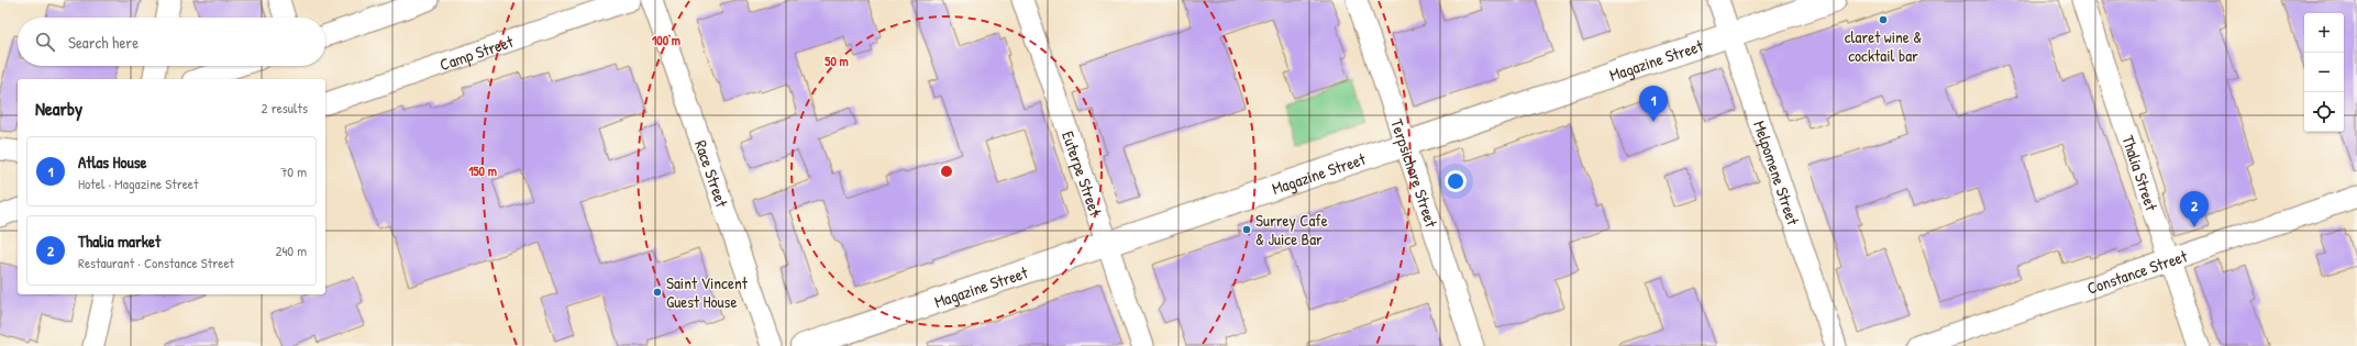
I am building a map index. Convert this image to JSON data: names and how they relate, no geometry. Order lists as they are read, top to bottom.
{
  "streets": {
    "street": [
      "Camp Street",
      "Magazine Street",
      "Euterpe Street",
      "Race Street",
      "Terpsichore Street",
      "Melpomene Street",
      "Thalia Street",
      "Constance Street"
    ]
  },
  "crossings": [
    ["Magazine Street", "Euterpe Street"],
    ["Magazine Street", "Terpsichore Street"],
    ["Magazine Street", "Melpomene Street"],
    ["Thalia Street", "Constance Street"]
  ],
  "places": ["claret wine & cocktail bar", "Surrey Cafe & Juice Bar", "Saint Vincent Guest House"],
  "page": {
    "map_buttons": ["+", "−"],
    "search": "Search here",
    "heading": ["Nearby", "2 results"],
    "pins": ["1", "2"],
    "list": [
      {
        "mark": "1",
        "name": "Atlas House",
        "note": "Hotel · Magazine Street",
        "value": "70 m"
      },
      {
        "mark": "2",
        "name": "Thalia market",
        "note": "Restaurant · Constance Street",
        "value": "240 m"
      }
    ]
  },
  "rings": ["100 m", "50 m", "150 m"]
}
